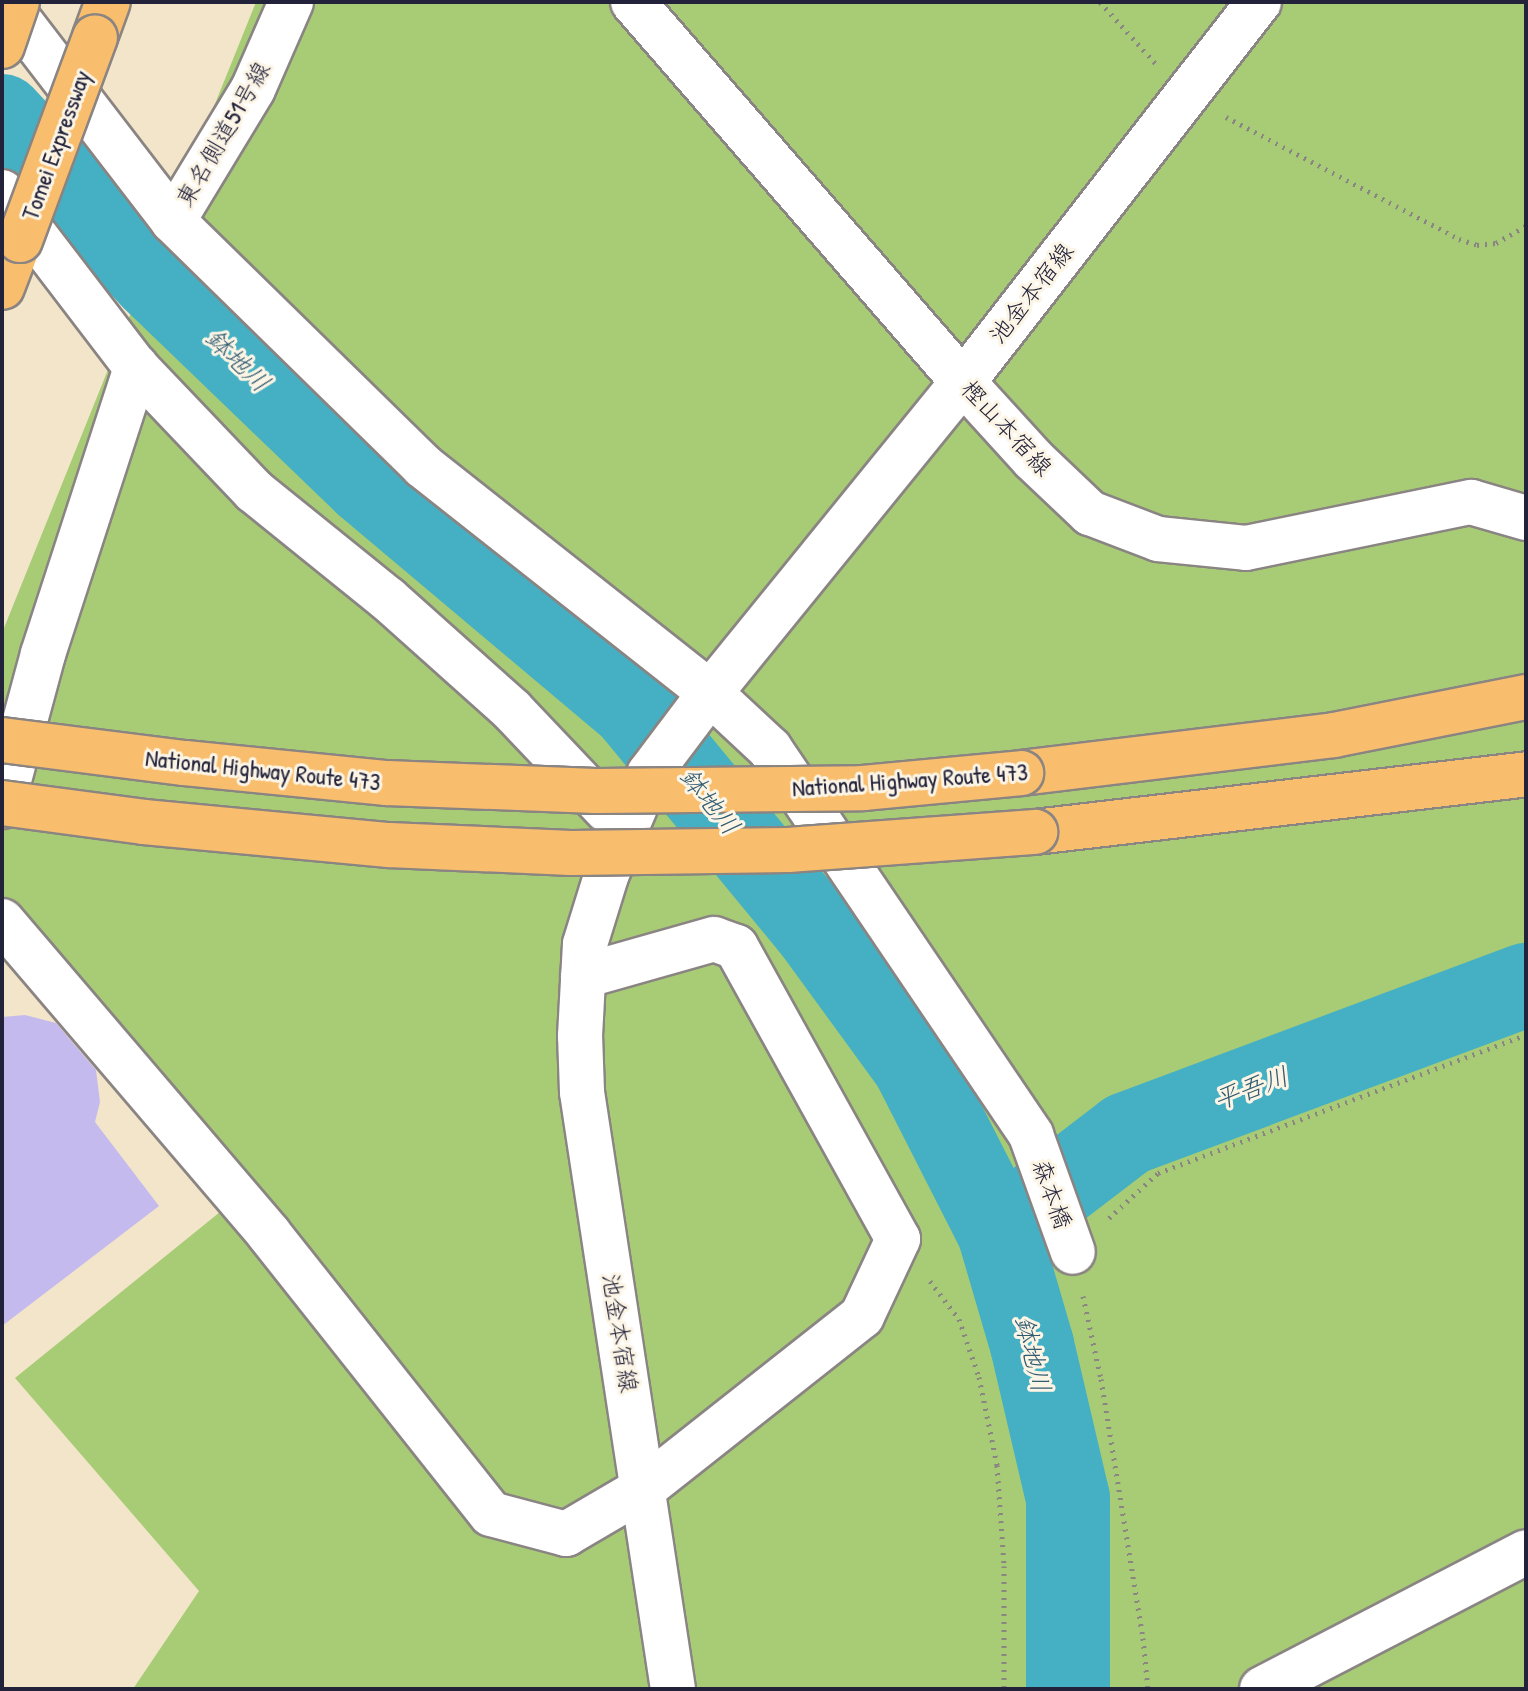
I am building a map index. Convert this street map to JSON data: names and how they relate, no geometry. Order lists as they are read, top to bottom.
{
  "streets": {
    "highway": ["Tomei Expressway", "National Highway Route 473"],
    "street": [
      "東名側道51号線",
      "池金本宿線",
      "樫山本宿線",
      "森本橋"
    ]
  },
  "crossings": [
    ["東名側道51号線", "森本橋"],
    ["池金本宿線", "樫山本宿線"],
    ["池金本宿線", "森本橋"]
  ],
  "water": ["鉢地川", "平吾川"]
}
